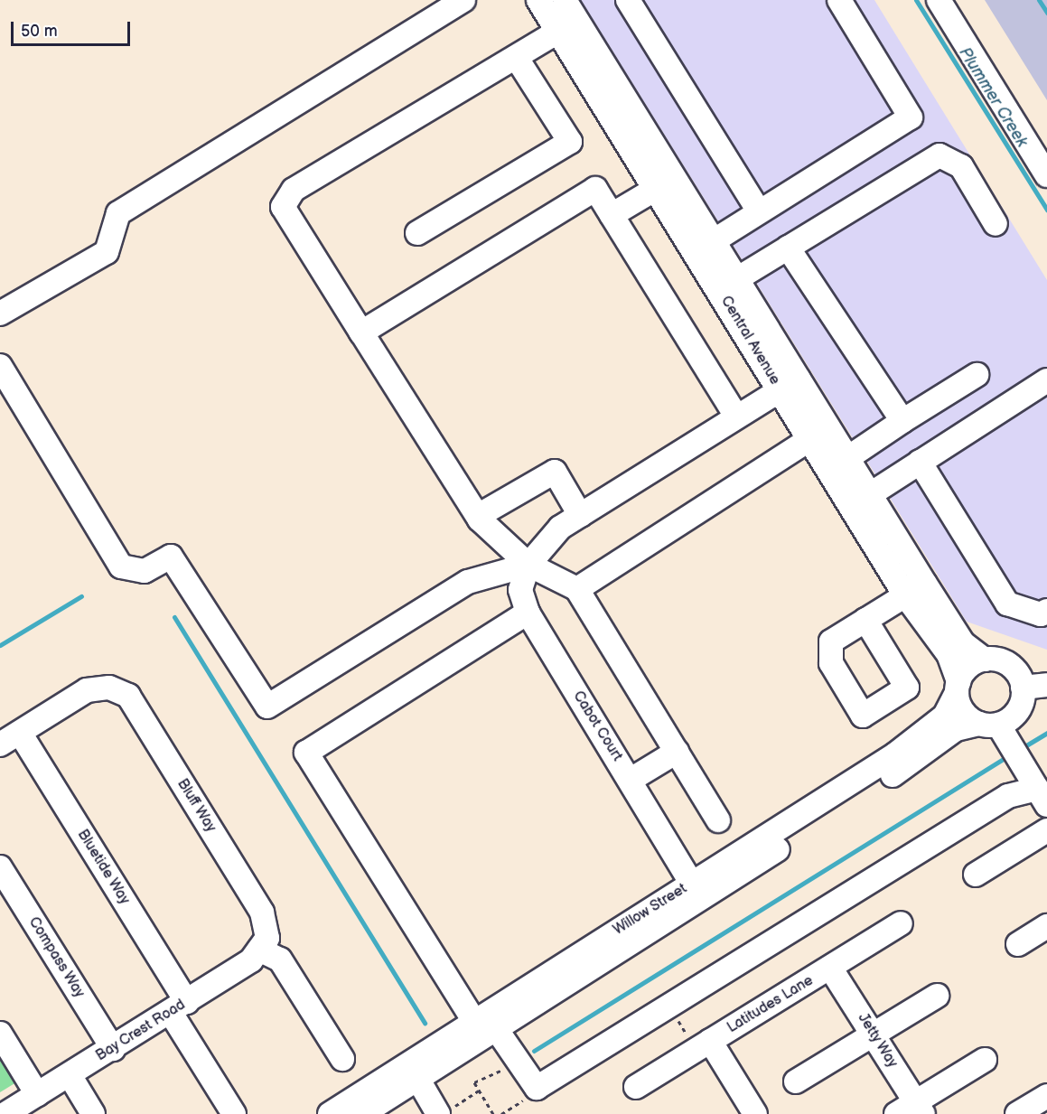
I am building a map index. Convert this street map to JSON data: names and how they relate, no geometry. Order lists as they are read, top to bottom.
{
  "streets": {
    "street": [
      "Central Avenue",
      "Cabot Court",
      "Bluff Way",
      "Bluetide Way",
      "Willow Street",
      "Compass Way",
      "Latitudes Lane",
      "Bay Crest Road",
      "Jetty Way"
    ]
  },
  "crossings": [
    ["Central Avenue", "Willow Street"],
    ["Cabot Court", "Willow Street"],
    ["Bluff Way", "Bluetide Way"],
    ["Bluff Way", "Bay Crest Road"],
    ["Bluetide Way", "Bay Crest Road"],
    ["Compass Way", "Bay Crest Road"],
    ["Latitudes Lane", "Jetty Way"]
  ],
  "water": ["Plummer Creek"],
  "scale_bar": "50 m"
}
